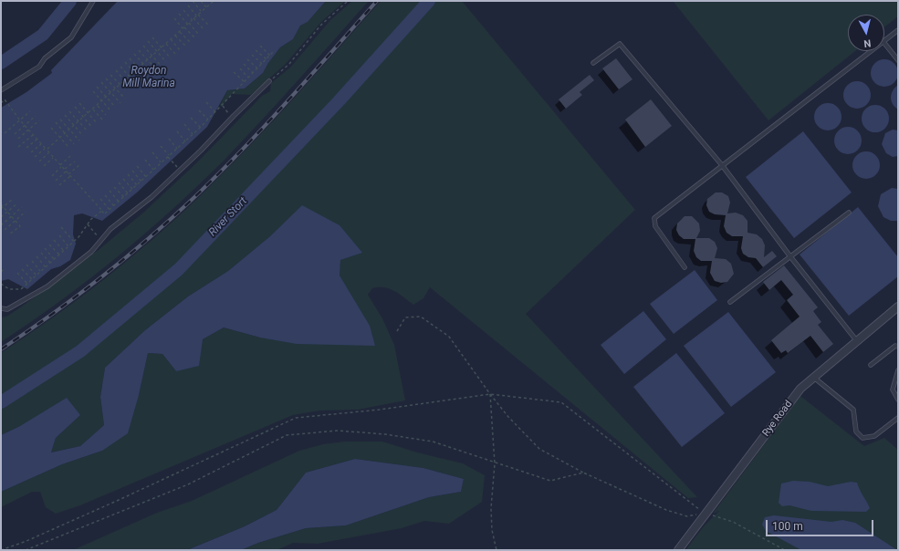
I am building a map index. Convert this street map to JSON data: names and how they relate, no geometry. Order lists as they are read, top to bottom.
{
  "streets": {
    "street": ["Rye Road"]
  },
  "water": ["Roydon Mill Marina", "River Stort"],
  "scale_bar": "100 m",
  "north": "bottom"
}
